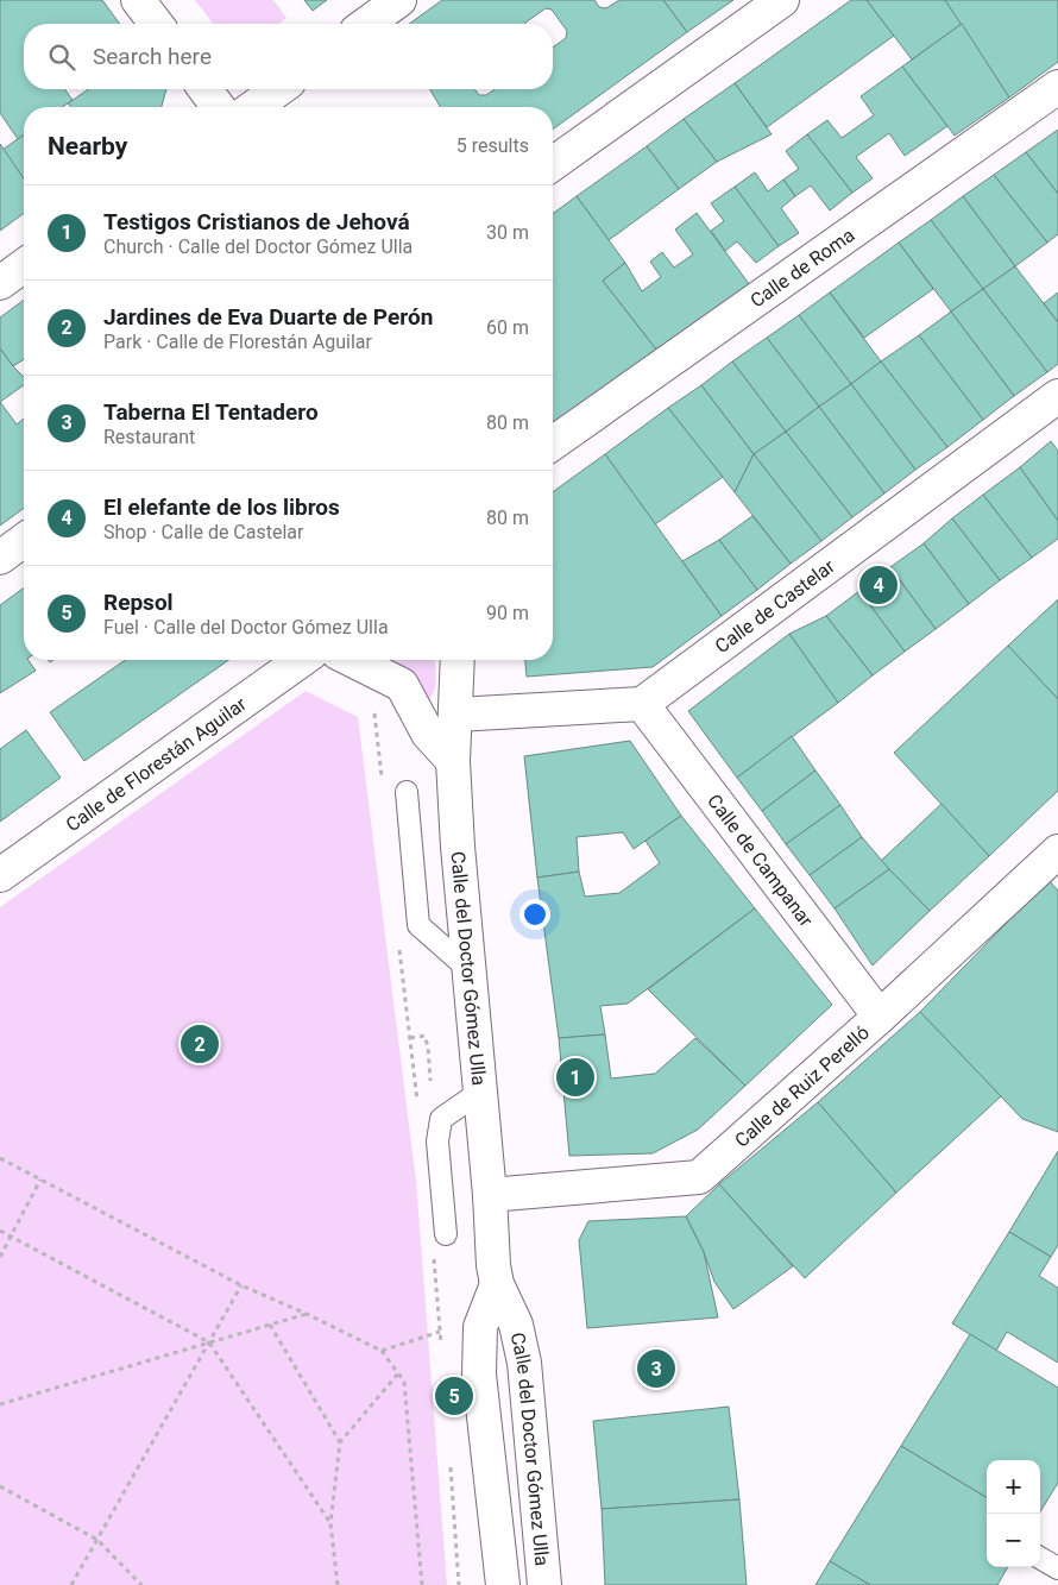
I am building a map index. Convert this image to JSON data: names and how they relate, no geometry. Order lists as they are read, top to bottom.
{
  "streets": {
    "street": [
      "Calle de Roma",
      "Calle de Castelar",
      "Calle de Florestán Aguilar",
      "Calle de Campanar",
      "Calle del Doctor Gómez Ulla",
      "Calle de Ruiz Perelló"
    ]
  },
  "crossings": [
    ["Calle de Castelar", "Calle de Campanar"],
    ["Calle de Campanar", "Calle de Ruiz Perelló"],
    ["Calle del Doctor Gómez Ulla", "Calle de Ruiz Perelló"]
  ],
  "page": {
    "search": "Search here",
    "heading": ["Nearby", "5 results"],
    "list": [
      {
        "mark": "1",
        "name": "Testigos Cristianos de Jehová",
        "note": "Church · Calle del Doctor Gómez Ulla",
        "value": "30 m"
      },
      {
        "mark": "2",
        "name": "Jardines de Eva Duarte de Perón",
        "note": "Park · Calle de Florestán Aguilar",
        "value": "60 m"
      },
      {
        "mark": "3",
        "name": "Taberna El Tentadero",
        "note": "Restaurant",
        "value": "80 m"
      },
      {
        "mark": "4",
        "name": "El elefante de los libros",
        "note": "Shop · Calle de Castelar",
        "value": "80 m"
      },
      {
        "mark": "5",
        "name": "Repsol",
        "note": "Fuel · Calle del Doctor Gómez Ulla",
        "value": "90 m"
      }
    ],
    "pins": [
      "4",
      "2",
      "1",
      "3",
      "5"
    ],
    "map_buttons": ["+", "−"]
  }
}
